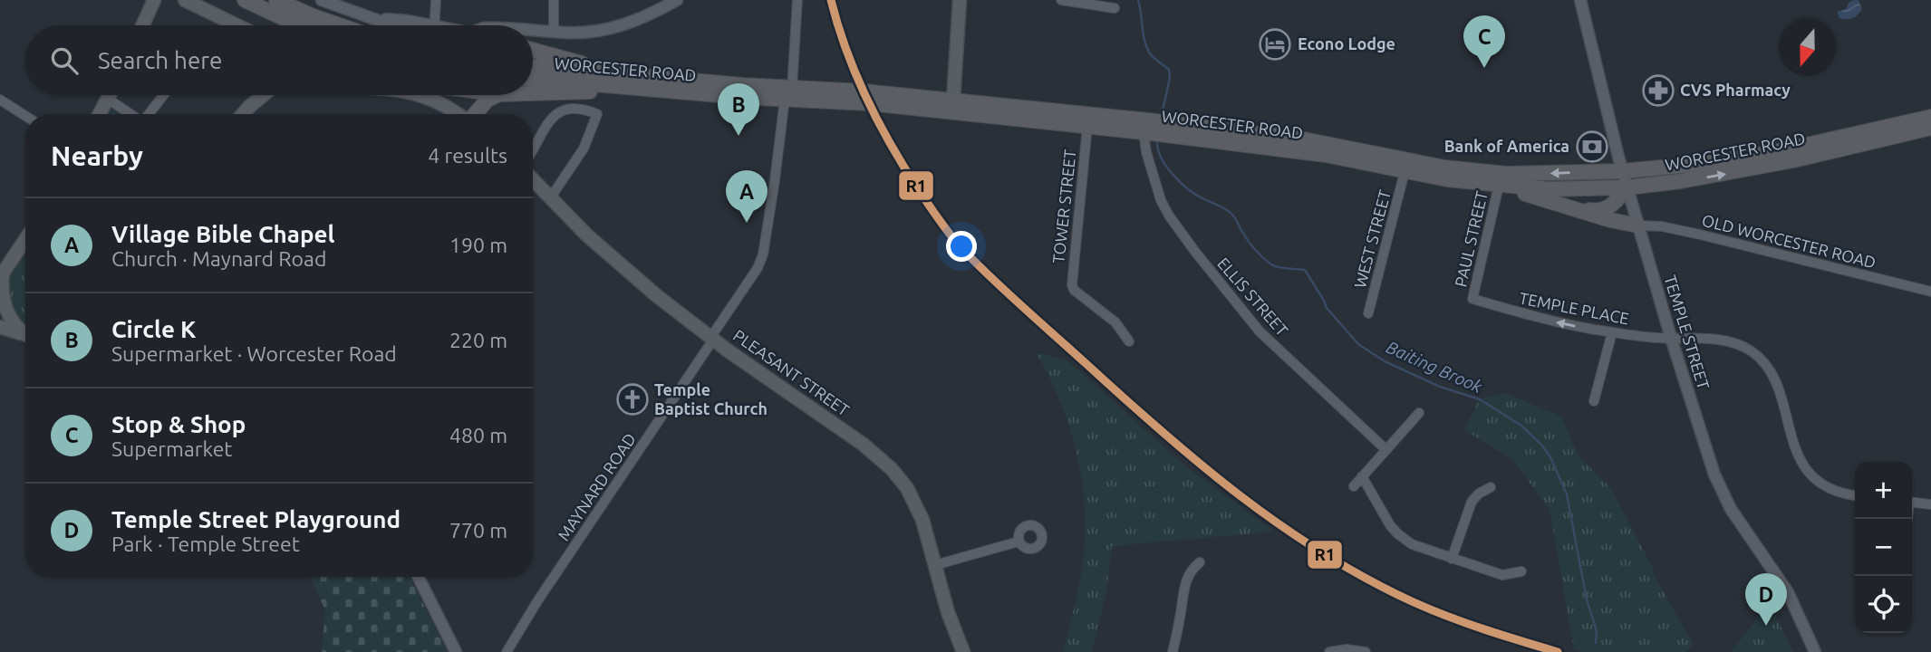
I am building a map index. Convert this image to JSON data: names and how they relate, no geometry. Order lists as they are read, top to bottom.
{
  "streets": {
    "highway": ["WORCESTER ROAD"],
    "main road": ["PLEASANT STREET"],
    "street": [
      "TOWER STREET",
      "WEST STREET",
      "PAUL STREET",
      "OLD WORCESTER ROAD",
      "ELLIS STREET",
      "TEMPLE PLACE",
      "TEMPLE STREET",
      "MAYNARD ROAD"
    ]
  },
  "crossings": [
    ["WORCESTER ROAD", "TOWER STREET"],
    ["WORCESTER ROAD", "WEST STREET"],
    ["WORCESTER ROAD", "PAUL STREET"],
    ["WORCESTER ROAD", "ELLIS STREET"],
    ["WORCESTER ROAD", "TEMPLE STREET"],
    ["WORCESTER ROAD", "MAYNARD ROAD"],
    ["PAUL STREET", "TEMPLE PLACE"],
    ["OLD WORCESTER ROAD", "TEMPLE STREET"],
    ["TEMPLE PLACE", "TEMPLE STREET"],
    ["PLEASANT STREET", "MAYNARD ROAD"]
  ],
  "water": ["Baiting Brook"],
  "places": {
    "hotel": ["Econo Lodge"],
    "pharmacy": ["CVS Pharmacy"],
    "bank": ["Bank of America"],
    "church": ["Temple Baptist Church"]
  },
  "lines": ["transit line R1"],
  "north": "bottom",
  "page": {
    "pins": [
      "C",
      "B",
      "A",
      "D"
    ],
    "search": "Search here",
    "heading": ["Nearby", "4 results"],
    "list": [
      {
        "mark": "A",
        "name": "Village Bible Chapel",
        "note": "Church · Maynard Road",
        "value": "190 m"
      },
      {
        "mark": "B",
        "name": "Circle K",
        "note": "Supermarket · Worcester Road",
        "value": "220 m"
      },
      {
        "mark": "C",
        "name": "Stop & Shop",
        "note": "Supermarket",
        "value": "480 m"
      },
      {
        "mark": "D",
        "name": "Temple Street Playground",
        "note": "Park · Temple Street",
        "value": "770 m"
      }
    ],
    "map_buttons": ["+", "−"]
  }
}
